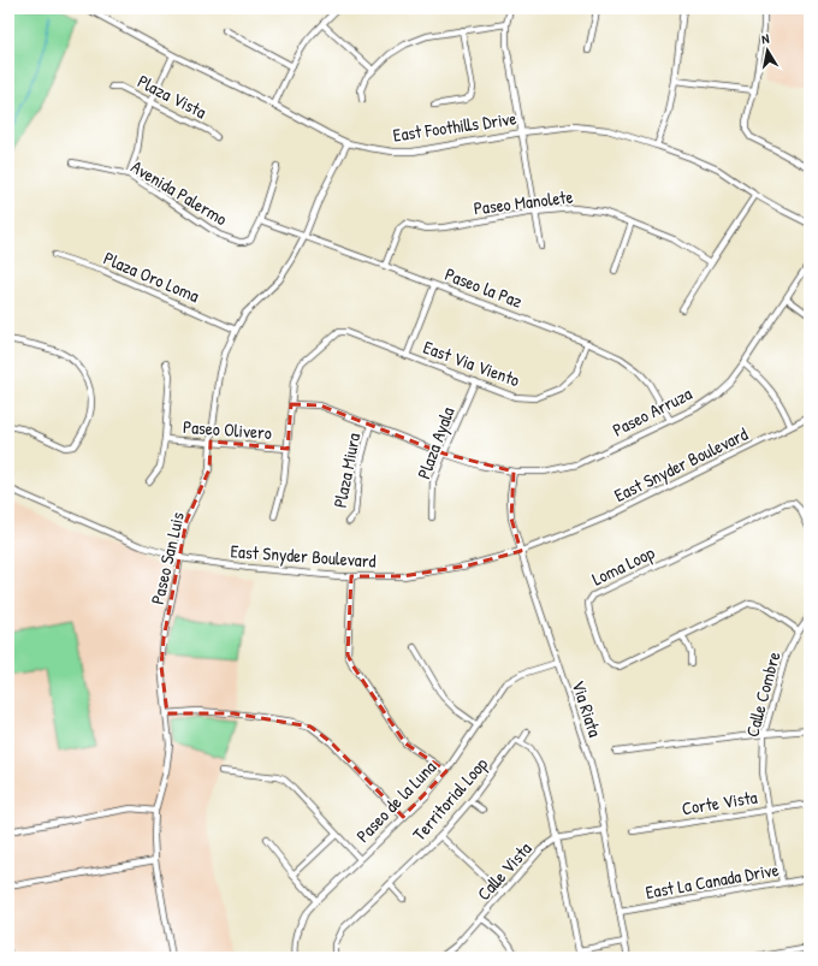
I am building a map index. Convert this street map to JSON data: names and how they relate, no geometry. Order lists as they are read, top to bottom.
{
  "streets": {
    "street": [
      "Plaza Vista",
      "East Foothills Drive",
      "Avenida Palermo",
      "Paseo Manolete",
      "Plaza Oro Loma",
      "Paseo la Paz",
      "East Via Viento",
      "Paseo Arruza",
      "Paseo Olivero",
      "Plaza Ayala",
      "East Snyder Boulevard",
      "Plaza Miura",
      "Paseo San Luis",
      "Loma Loop",
      "Calle Combre",
      "Via Riata",
      "Territorial Loop",
      "Paseo de la Luna",
      "Corte Vista",
      "Calle Vista",
      "East La Canada Drive"
    ]
  },
  "crossings": [
    ["East Foothills Drive", "Paseo San Luis"],
    ["Avenida Palermo", "Paseo la Paz"],
    ["Paseo Manolete", "Paseo la Paz"],
    ["Plaza Oro Loma", "Paseo San Luis"],
    ["Paseo la Paz", "East Via Viento"],
    ["Paseo la Paz", "Paseo Arruza"],
    ["Paseo la Paz", "Paseo San Luis"],
    ["East Via Viento", "Paseo Arruza"],
    ["East Via Viento", "Paseo Olivero"],
    ["East Via Viento", "Plaza Ayala"],
    ["Paseo Arruza", "Plaza Ayala"],
    ["Paseo Arruza", "Plaza Miura"],
    ["Paseo Arruza", "Via Riata"],
    ["Paseo Olivero", "Paseo San Luis"],
    ["East Snyder Boulevard", "Paseo San Luis"],
    ["East Snyder Boulevard", "Via Riata"],
    ["Loma Loop", "Calle Combre"],
    ["Calle Combre", "Corte Vista"],
    ["Calle Combre", "East La Canada Drive"],
    ["Via Riata", "Paseo de la Luna"],
    ["Via Riata", "Calle Vista"],
    ["Via Riata", "East La Canada Drive"]
  ],
  "north": "top"
}
